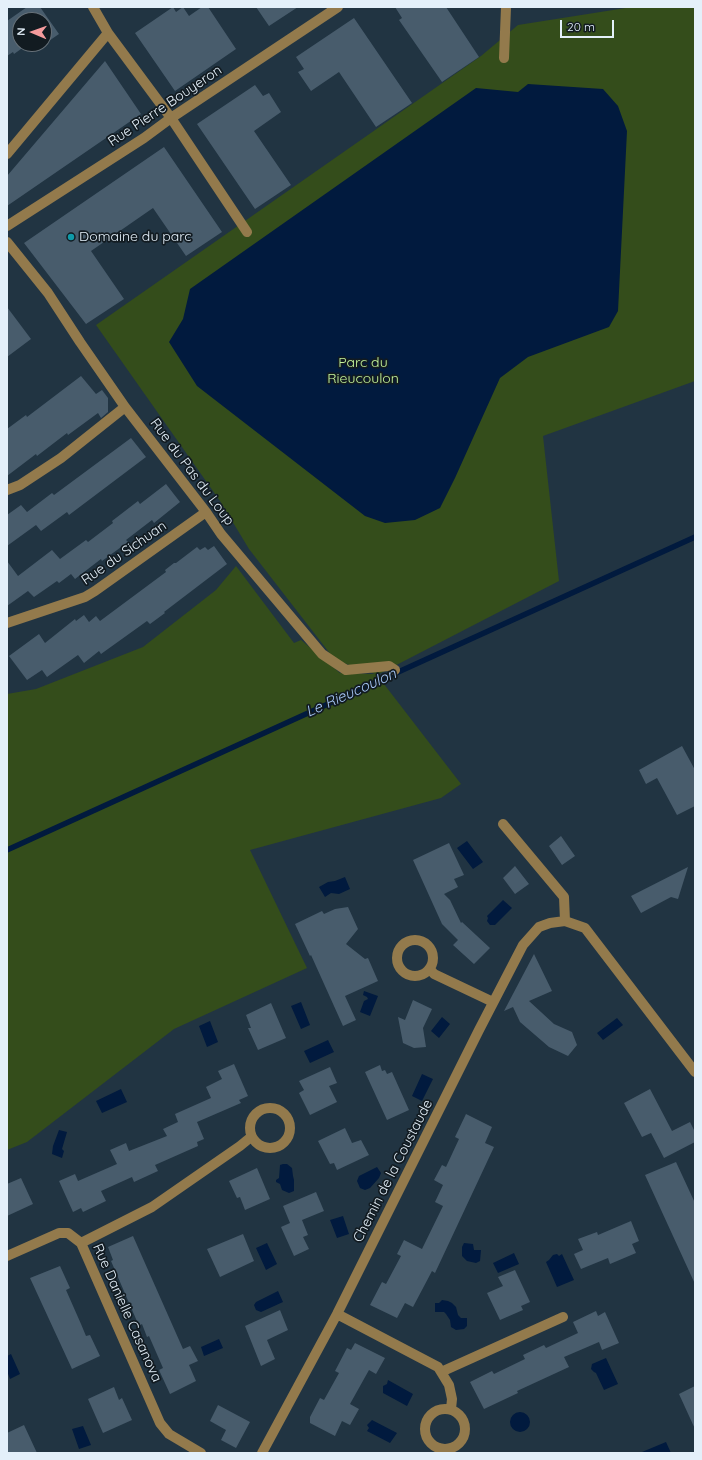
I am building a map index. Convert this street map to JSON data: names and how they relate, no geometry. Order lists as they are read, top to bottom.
{
  "streets": {
    "street": [
      "Rue Pierre Bouyeron",
      "Rue du Pas du Loup",
      "Rue du Sichuan",
      "Chemin de la Coustaude",
      "Rue Danielle Casanova"
    ]
  },
  "crossings": [
    ["Rue du Pas du Loup", "Rue du Sichuan"]
  ],
  "water": ["Le Rieucoulon"],
  "parks": ["Parc du Rieucoulon"],
  "places": ["Domaine du parc"],
  "scale_bar": "20 m",
  "north": "left"
}
